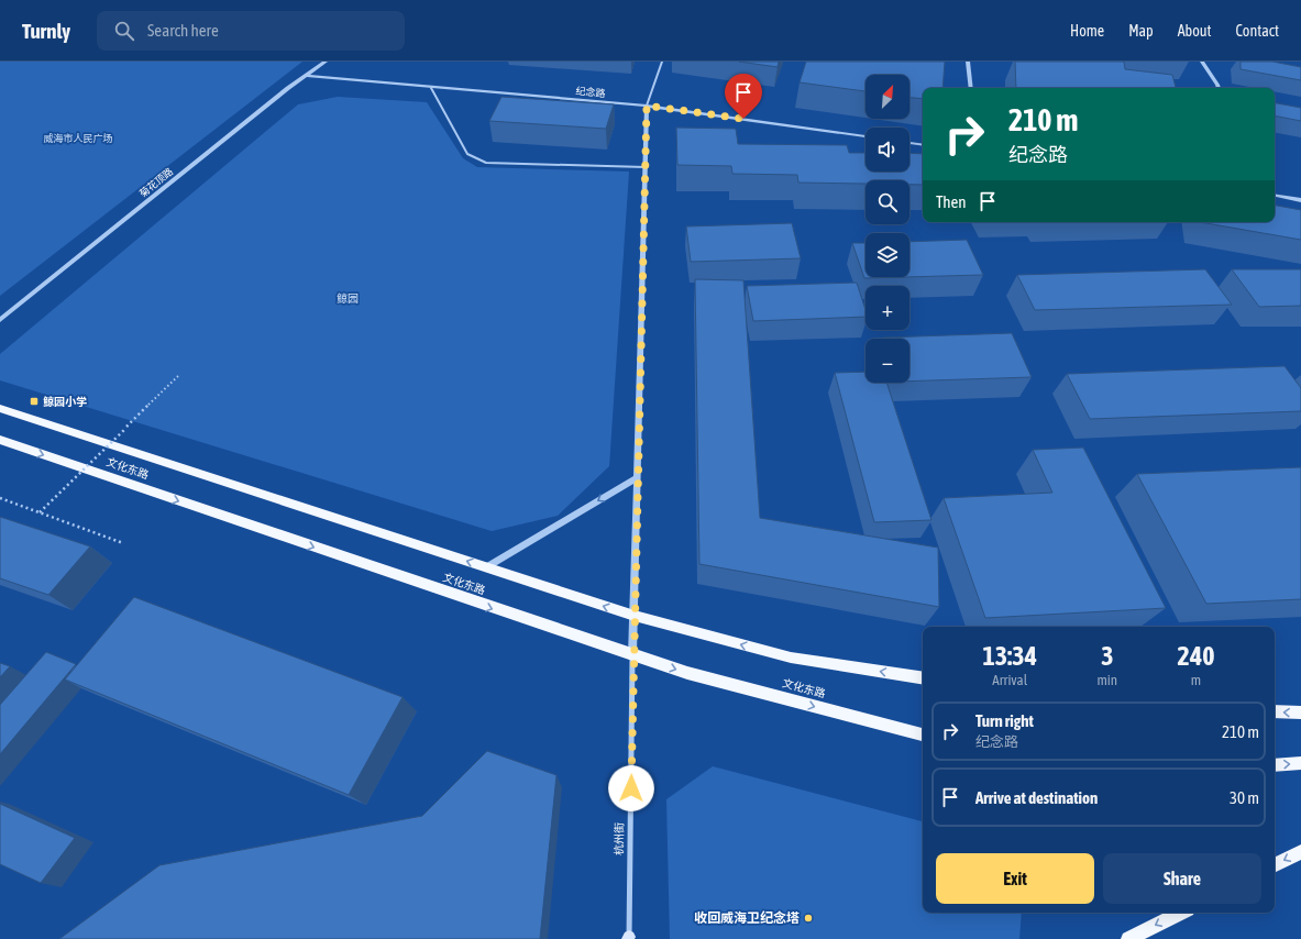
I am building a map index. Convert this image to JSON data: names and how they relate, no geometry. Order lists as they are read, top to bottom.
{
  "streets": {
    "main road": ["文化东路"],
    "street": ["纪念路", "菊花顶路", "杭州街"]
  },
  "crossings": [
    ["纪念路", "菊花顶路"],
    ["纪念路", "杭州街"],
    ["文化东路", "杭州街"]
  ],
  "parks": ["威海市人民广场", "鲸园"],
  "places": {
    "transit": ["鲸园小学"],
    "other": ["收回威海卫纪念塔"]
  },
  "north": "top right",
  "page": {
    "header": "Turnly",
    "search": "Search here",
    "nav": [
      "Home",
      "Map",
      "About",
      "Contact"
    ],
    "map_buttons": ["+", "−"],
    "turn": ["210 m", "纪念路"],
    "then": "Then",
    "eta": [
      "13:34",
      "Arrival",
      "3",
      "min",
      "240",
      "m"
    ],
    "list": [
      {
        "name": "Turn right",
        "note": "纪念路",
        "value": "210 m"
      },
      {
        "name": "Arrive at destination",
        "value": "30 m"
      }
    ],
    "buttons": ["Exit", "Share"]
  }
}
